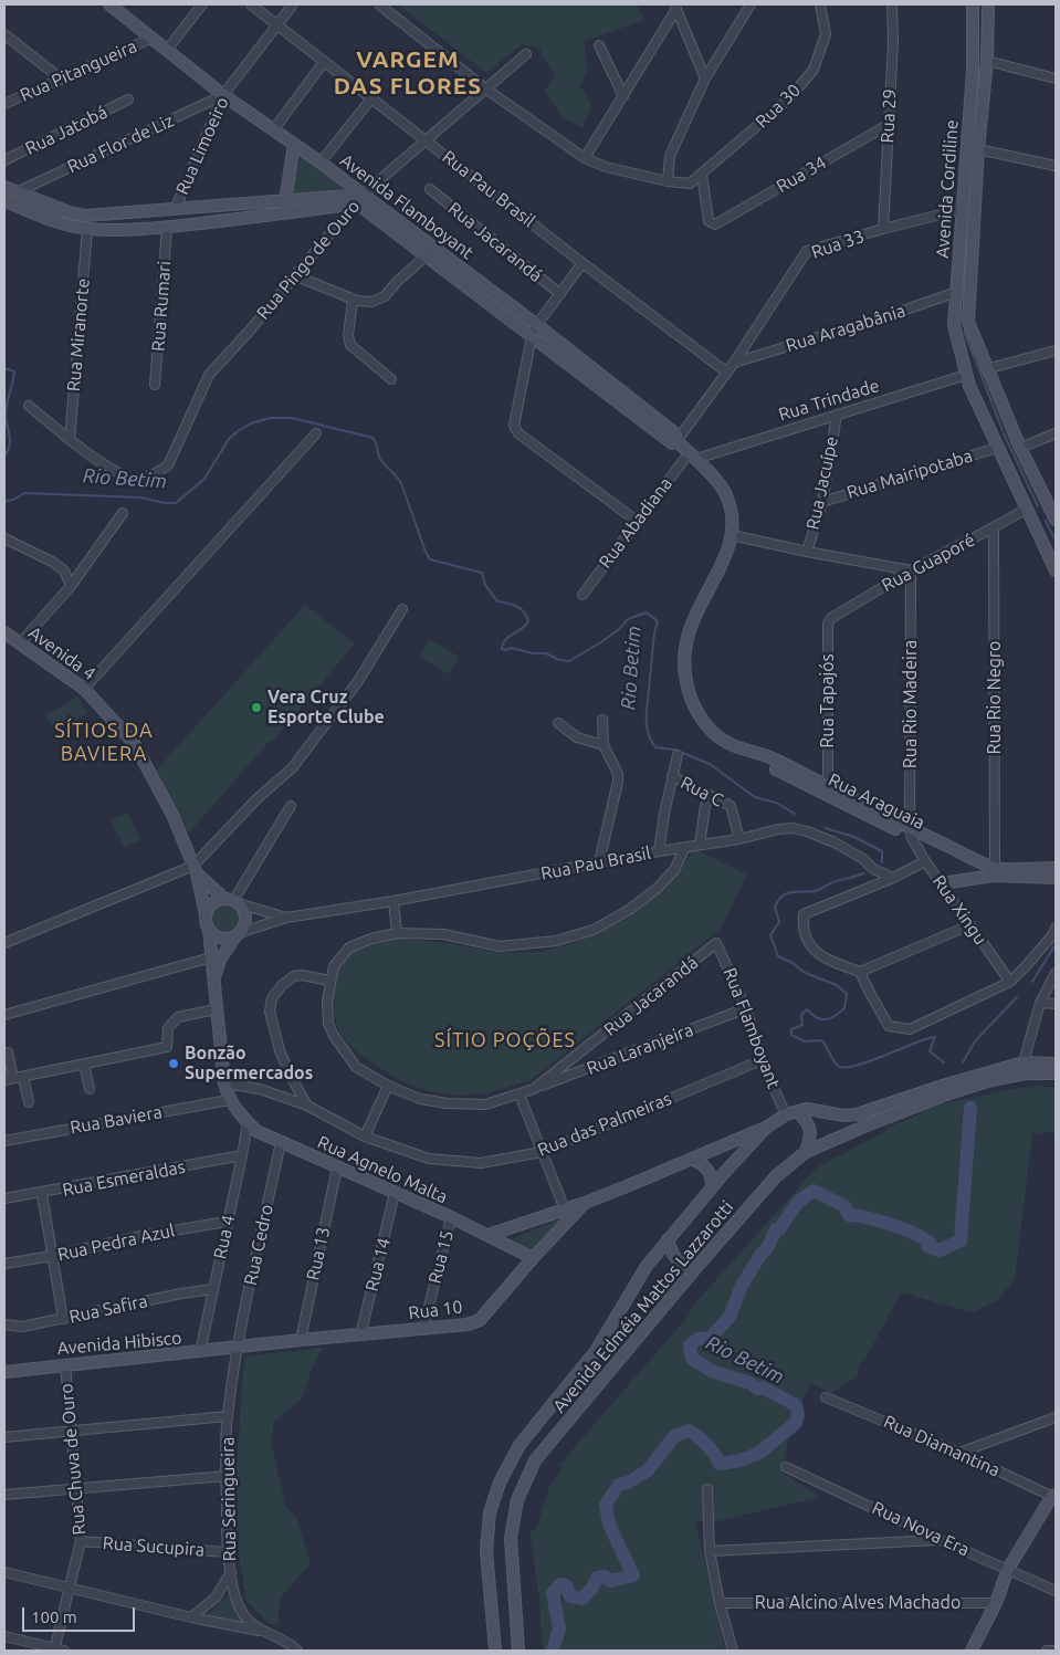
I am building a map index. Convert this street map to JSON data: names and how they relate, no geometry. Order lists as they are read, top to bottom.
{
  "streets": {
    "street": [
      "Rua Pitangueira",
      "Rua 30",
      "Rua 29",
      "Rua Jatobá",
      "Rua Flor de Liz",
      "Rua Limoeiro",
      "Rua 34",
      "Rua Pau Brasil",
      "Avenida Cordiline",
      "Avenida Flamboyant",
      "Rua Jacarandá",
      "Rua 33",
      "Rua Pingo de Ouro",
      "Rua Rumari",
      "Rua Aragabânia",
      "Rua Miranorte",
      "Rua Trindade",
      "Rua Mairipotaba",
      "Rua Jacuípe",
      "Rua Abadiana",
      "Rua Guaporé",
      "Avenida 4",
      "Rua Rio Negro",
      "Rua Tapajós",
      "Rua Rio Madeira",
      "Rua C",
      "Rua Araguaia",
      "Rua Xingu",
      "Rua Flamboyant",
      "Rua Laranjeira",
      "Rua Baviera",
      "Rua das Palmeiras",
      "Rua Agnelo Malta",
      "Rua Esmeraldas",
      "Rua 4",
      "Rua Pedra Azul",
      "Rua Cedro",
      "Rua 13",
      "Rua 15",
      "Rua 14",
      "Avenida Edméia Mattos Lazzarotti",
      "Rua Safira",
      "Rua 10",
      "Avenida Hibisco",
      "Rua Diamantina",
      "Rua Chuva de Ouro",
      "Rua Seringueira",
      "Rua Nova Era",
      "Rua Sucupira",
      "Rua Alcino Alves Machado"
    ]
  },
  "crossings": [
    ["Rua Pitangueira", "Avenida Flamboyant"],
    ["Rua 30", "Rua 34"],
    ["Rua 29", "Rua 34"],
    ["Rua 29", "Rua 33"],
    ["Rua Flor de Liz", "Rua Limoeiro"],
    ["Rua Flor de Liz", "Avenida Flamboyant"],
    ["Rua Limoeiro", "Rua Pau Brasil"],
    ["Rua Limoeiro", "Avenida Flamboyant"],
    ["Rua Pau Brasil", "Rua Jacarandá"],
    ["Rua Pau Brasil", "Rua 33"],
    ["Rua Pau Brasil", "Rua Pingo de Ouro"],
    ["Rua Pau Brasil", "Avenida 4"],
    ["Rua Pau Brasil", "Rua C"],
    ["Avenida Cordiline", "Rua 33"],
    ["Avenida Cordiline", "Rua Aragabânia"],
    ["Avenida Cordiline", "Rua Trindade"],
    ["Avenida Cordiline", "Rua Mairipotaba"],
    ["Avenida Cordiline", "Rua Guaporé"],
    ["Avenida Flamboyant", "Rua 33"],
    ["Avenida Flamboyant", "Rua Pingo de Ouro"],
    ["Avenida Flamboyant", "Rua Trindade"],
    ["Avenida Flamboyant", "Rua Abadiana"],
    ["Avenida Flamboyant", "Rua Araguaia"],
    ["Rua Jacarandá", "Rua Flamboyant"],
    ["Rua Jacarandá", "Rua Laranjeira"],
    ["Rua 33", "Rua Aragabânia"],
    ["Rua Pingo de Ouro", "Rua Miranorte"],
    ["Rua Trindade", "Rua Jacuípe"],
    ["Rua Trindade", "Rua Abadiana"],
    ["Rua Mairipotaba", "Rua Jacuípe"],
    ["Rua Guaporé", "Rua Rio Negro"],
    ["Rua Guaporé", "Rua Tapajós"],
    ["Rua Guaporé", "Rua Rio Madeira"],
    ["Rua Rio Negro", "Rua Araguaia"],
    ["Rua Tapajós", "Rua Araguaia"],
    ["Rua Rio Madeira", "Rua Araguaia"],
    ["Rua Rio Madeira", "Rua Xingu"],
    ["Rua Araguaia", "Rua Xingu"],
    ["Rua Flamboyant", "Rua Laranjeira"],
    ["Rua Flamboyant", "Rua das Palmeiras"],
    ["Rua Flamboyant", "Avenida Edméia Mattos Lazzarotti"],
    ["Rua Baviera", "Rua Agnelo Malta"],
    ["Rua Agnelo Malta", "Rua 4"],
    ["Rua Agnelo Malta", "Rua Cedro"],
    ["Rua Agnelo Malta", "Rua 13"],
    ["Rua Agnelo Malta", "Rua 15"],
    ["Rua Agnelo Malta", "Rua 14"],
    ["Rua Agnelo Malta", "Rua 10"],
    ["Rua Esmeraldas", "Rua 4"],
    ["Rua 4", "Rua Pedra Azul"],
    ["Rua 4", "Rua Safira"],
    ["Rua 4", "Avenida Hibisco"],
    ["Rua Cedro", "Rua 10"],
    ["Rua Cedro", "Avenida Hibisco"],
    ["Rua Cedro", "Rua Seringueira"],
    ["Rua 13", "Rua 10"],
    ["Rua 15", "Rua 10"],
    ["Rua 14", "Rua 10"],
    ["Rua 10", "Avenida Hibisco"],
    ["Rua 10", "Rua Seringueira"],
    ["Avenida Hibisco", "Rua Chuva de Ouro"],
    ["Avenida Hibisco", "Rua Seringueira"],
    ["Rua Chuva de Ouro", "Rua Sucupira"],
    ["Rua Seringueira", "Rua Sucupira"]
  ],
  "districts": ["VARGEM DAS FLORES", "SÍTIOS DA BAVIERA", "SÍTIO POÇÕES"],
  "water": ["Rio Betim"],
  "places": ["Vera Cruz Esporte Clube", "Bonzão Supermercados"],
  "scale_bar": "100 m"
}
